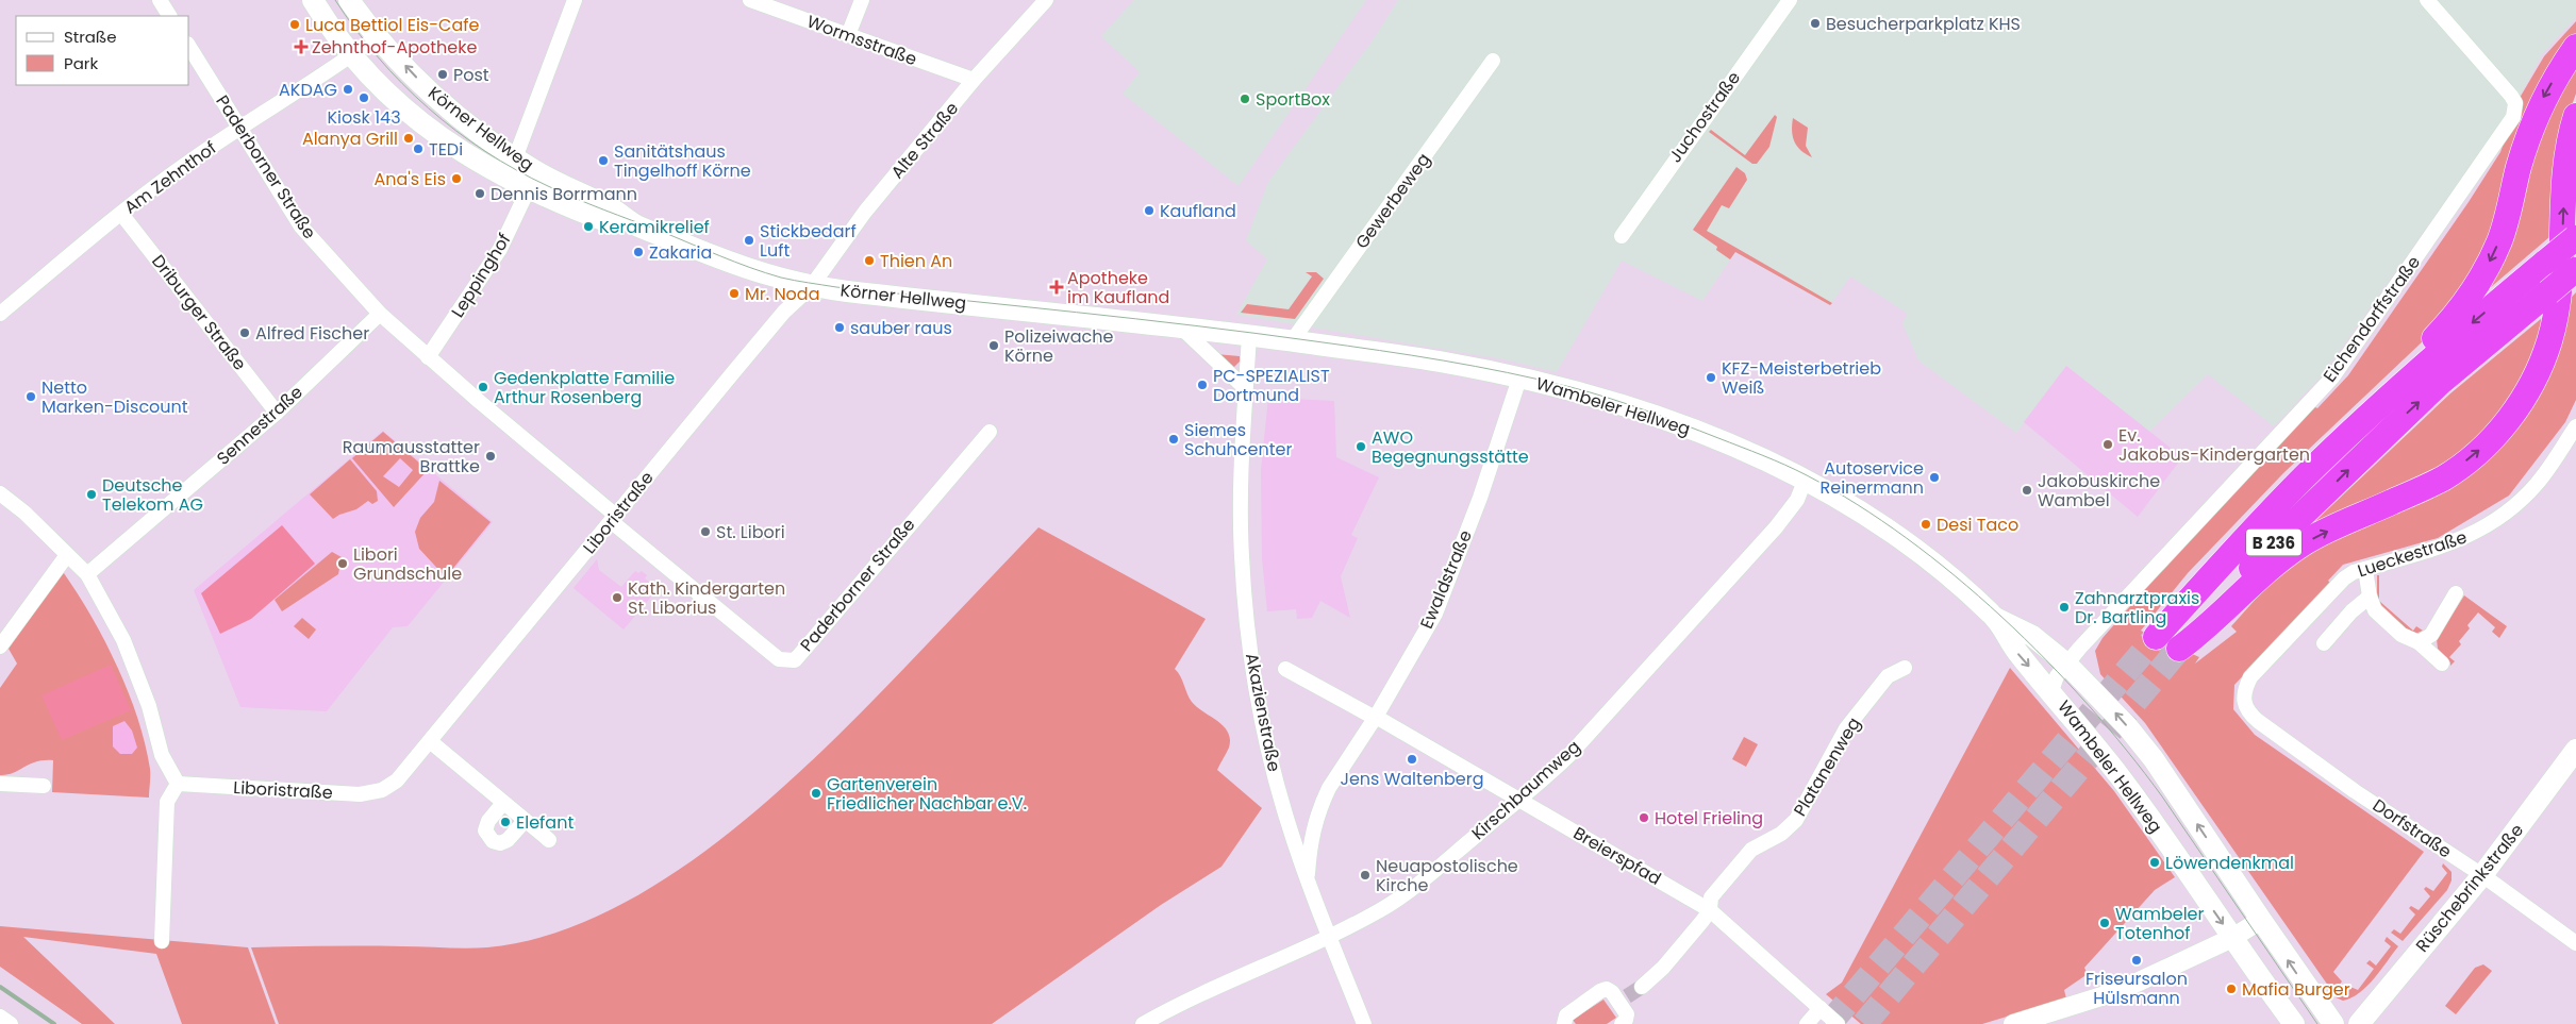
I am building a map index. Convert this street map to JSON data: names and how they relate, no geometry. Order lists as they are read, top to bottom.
{
  "streets": {
    "highway": ["B 236"],
    "main road": ["Körner Hellweg", "Wambeler Hellweg", "Rüschebrinkstraße"],
    "street": [
      "Wormsstraße",
      "Juchostraße",
      "Alte Straße",
      "Paderborner Straße",
      "Am Zehnthof",
      "Gewerbeweg",
      "Leppinghof",
      "Driburger Straße",
      "Eichendorffstraße",
      "Sennestraße",
      "Liboristraße",
      "Lueckestraße",
      "Ewaldstraße",
      "Akazienstraße",
      "Platanenweg",
      "Kirschbaumweg",
      "Dorfstraße",
      "Breierspfad"
    ]
  },
  "crossings": [
    ["Wormsstraße", "Alte Straße"],
    ["Körner Hellweg", "Alte Straße"],
    ["Körner Hellweg", "Am Zehnthof"],
    ["Körner Hellweg", "Leppinghof"],
    ["Körner Hellweg", "Wambeler Hellweg"],
    ["Körner Hellweg", "Liboristraße"],
    ["Alte Straße", "Liboristraße"],
    ["Paderborner Straße", "Am Zehnthof"],
    ["Paderborner Straße", "Leppinghof"],
    ["Paderborner Straße", "Sennestraße"],
    ["Paderborner Straße", "Liboristraße"],
    ["Am Zehnthof", "Driburger Straße"],
    ["Gewerbeweg", "Wambeler Hellweg"],
    ["Driburger Straße", "Sennestraße"],
    ["Eichendorffstraße", "Wambeler Hellweg"],
    ["Wambeler Hellweg", "Ewaldstraße"],
    ["Wambeler Hellweg", "Akazienstraße"],
    ["Wambeler Hellweg", "Kirschbaumweg"],
    ["Lueckestraße", "Dorfstraße"],
    ["Ewaldstraße", "Akazienstraße"],
    ["Ewaldstraße", "Breierspfad"],
    ["Akazienstraße", "Kirschbaumweg"],
    ["Platanenweg", "Breierspfad"],
    ["Kirschbaumweg", "Breierspfad"],
    ["Dorfstraße", "Rüschebrinkstraße"]
  ],
  "places": {
    "other": [
      "Besucherparkplatz KHS",
      "Luca Bettiol Eis-Cafe",
      "Post",
      "AKDAG",
      "Kiosk 143",
      "SportBox",
      "Alanya Grill",
      "TEDi",
      "Sanitätshaus Tingelhoff Körne",
      "Ana's Eis",
      "Dennis Borrmann",
      "Kaufland",
      "Keramikrelief",
      "Stickbedarf Luft",
      "Zakaria",
      "Thien An",
      "Mr. Noda",
      "sauber raus",
      "Alfred Fischer",
      "Polizeiwache Körne",
      "KFZ-Meisterbetrieb Weiß",
      "PC-SPEZIALIST Dortmund",
      "Gedenkplatte Familie Arthur Rosenberg",
      "Netto Marken-Discount",
      "Siemes Schuhcenter",
      "Ev. Jakobus-Kindergarten",
      "AWO Begegnungsstätte",
      "Raumausstatter Brattke",
      "Autoservice Reinermann",
      "Jakobuskirche Wambel",
      "Deutsche Telekom AG",
      "Desi Taco",
      "St. Libori",
      "Libori Grundschule",
      "Kath. Kindergarten St. Liborius",
      "Zahnarztpraxis Dr. Bartling",
      "Jens Waltenberg",
      "Gartenverein Friedlicher Nachbar e.V.",
      "Hotel Frieling",
      "Elefant",
      "Löwendenkmal",
      "Neuapostolische Kirche",
      "Wambeler Totenhof",
      "Friseursalon Hülsmann",
      "Mafia Burger"
    ],
    "health": ["Zehnthof-Apotheke", "Apotheke im Kaufland"]
  },
  "legend": ["Straße", "Park"]
}
